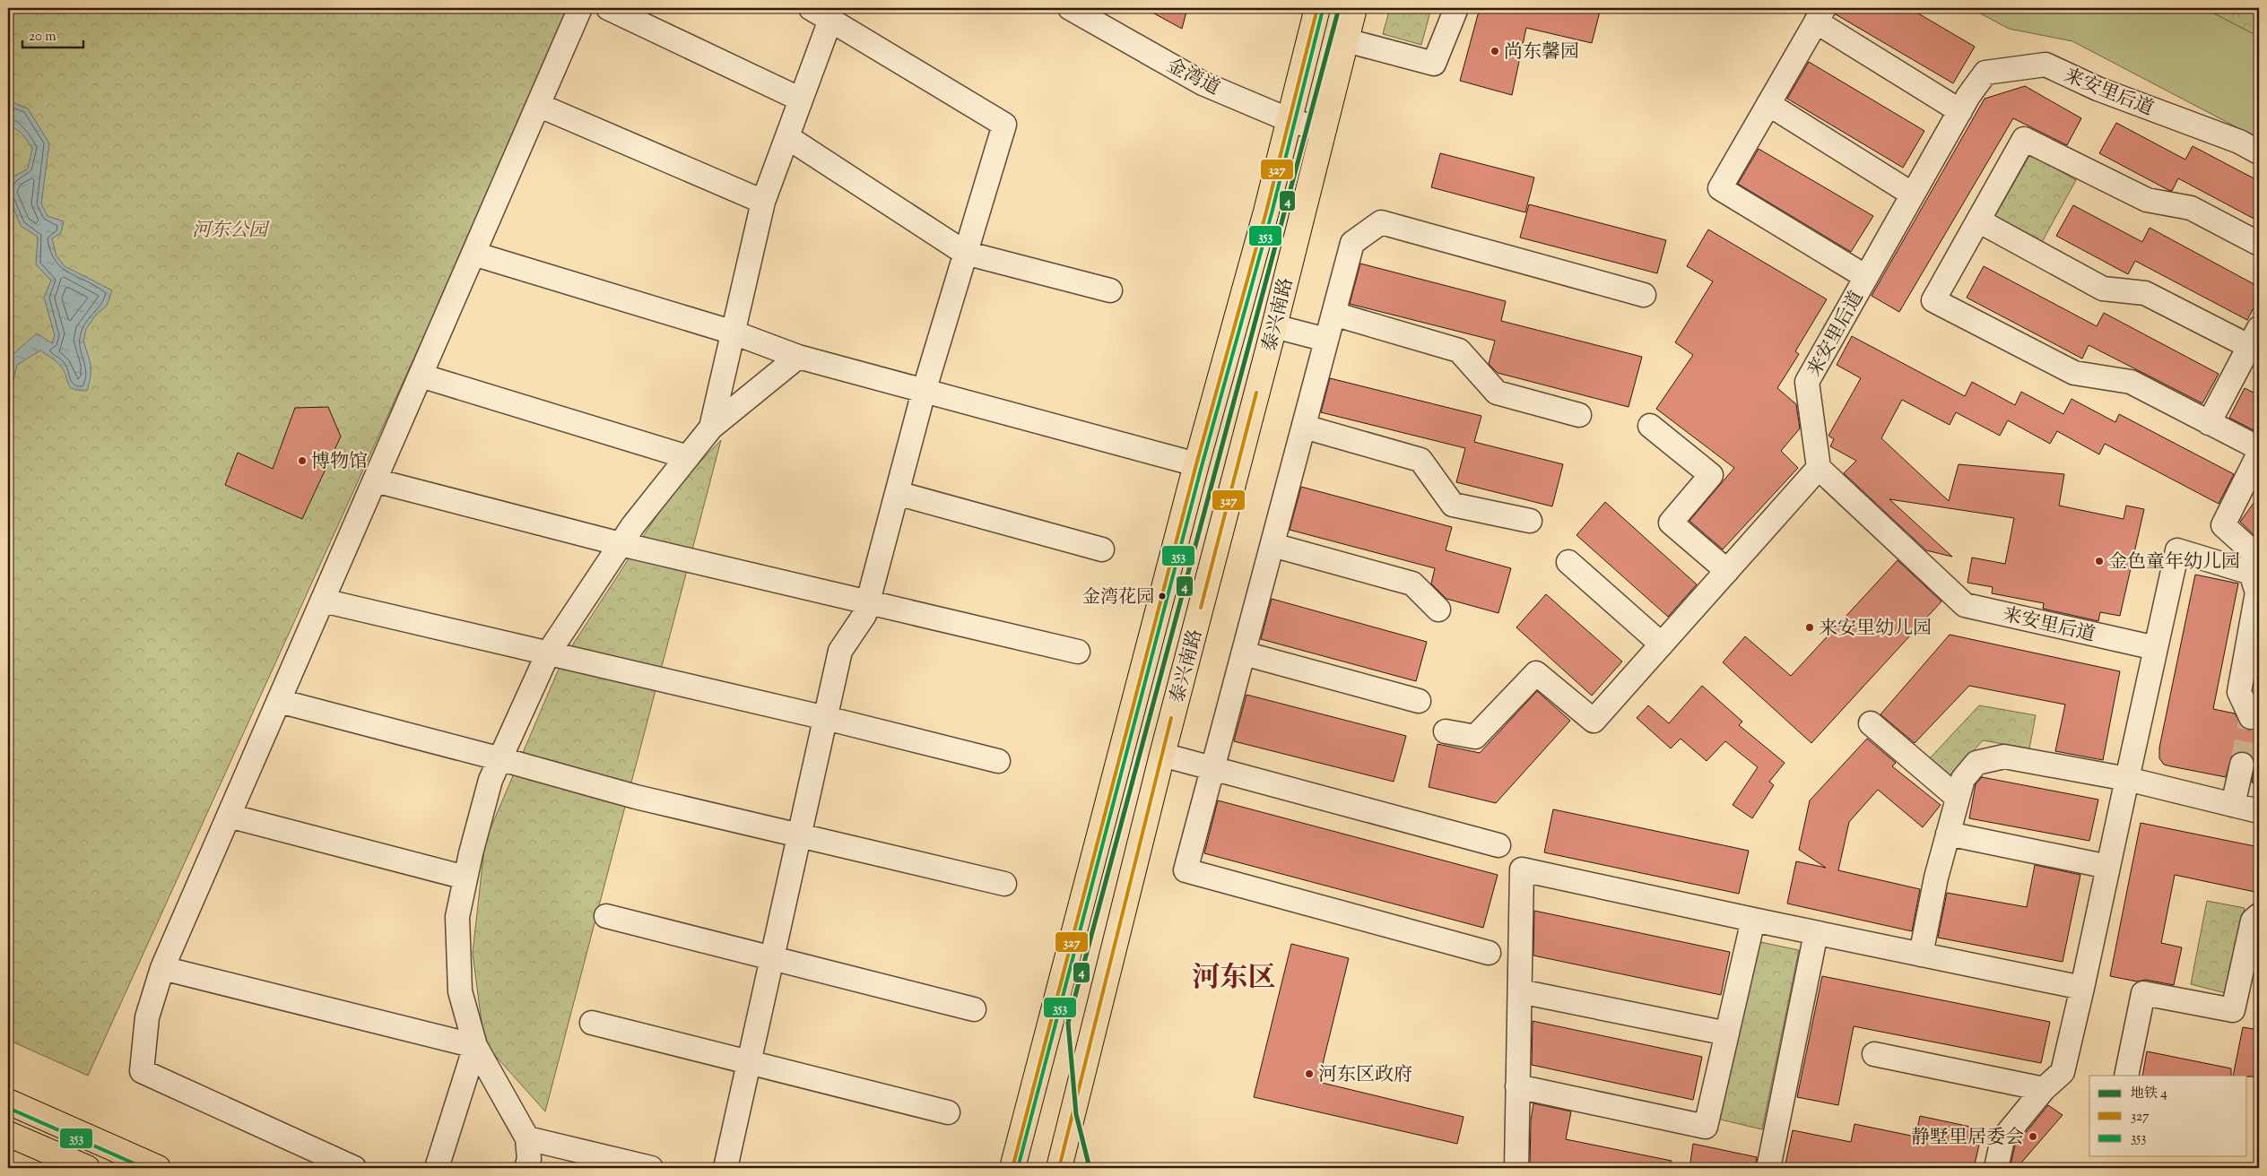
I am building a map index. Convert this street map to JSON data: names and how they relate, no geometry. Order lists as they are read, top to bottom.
{
  "streets": {
    "main road": ["泰兴南路"],
    "street": ["金湾道", "来安里后道"]
  },
  "crossings": [
    ["金湾道", "泰兴南路"]
  ],
  "districts": ["河东区"],
  "parks": ["河东公园"],
  "places": [
    "尚东馨园",
    "博物馆",
    "金色童年幼儿园",
    "金湾花园",
    "来安里幼儿园",
    "河东区政府",
    "静墅里居委会"
  ],
  "lines": ["metro line 4", "transit line 327", "transit line 353"],
  "legend": ["地铁 4", "327", "353"],
  "scale_bar": "20 m"
}
